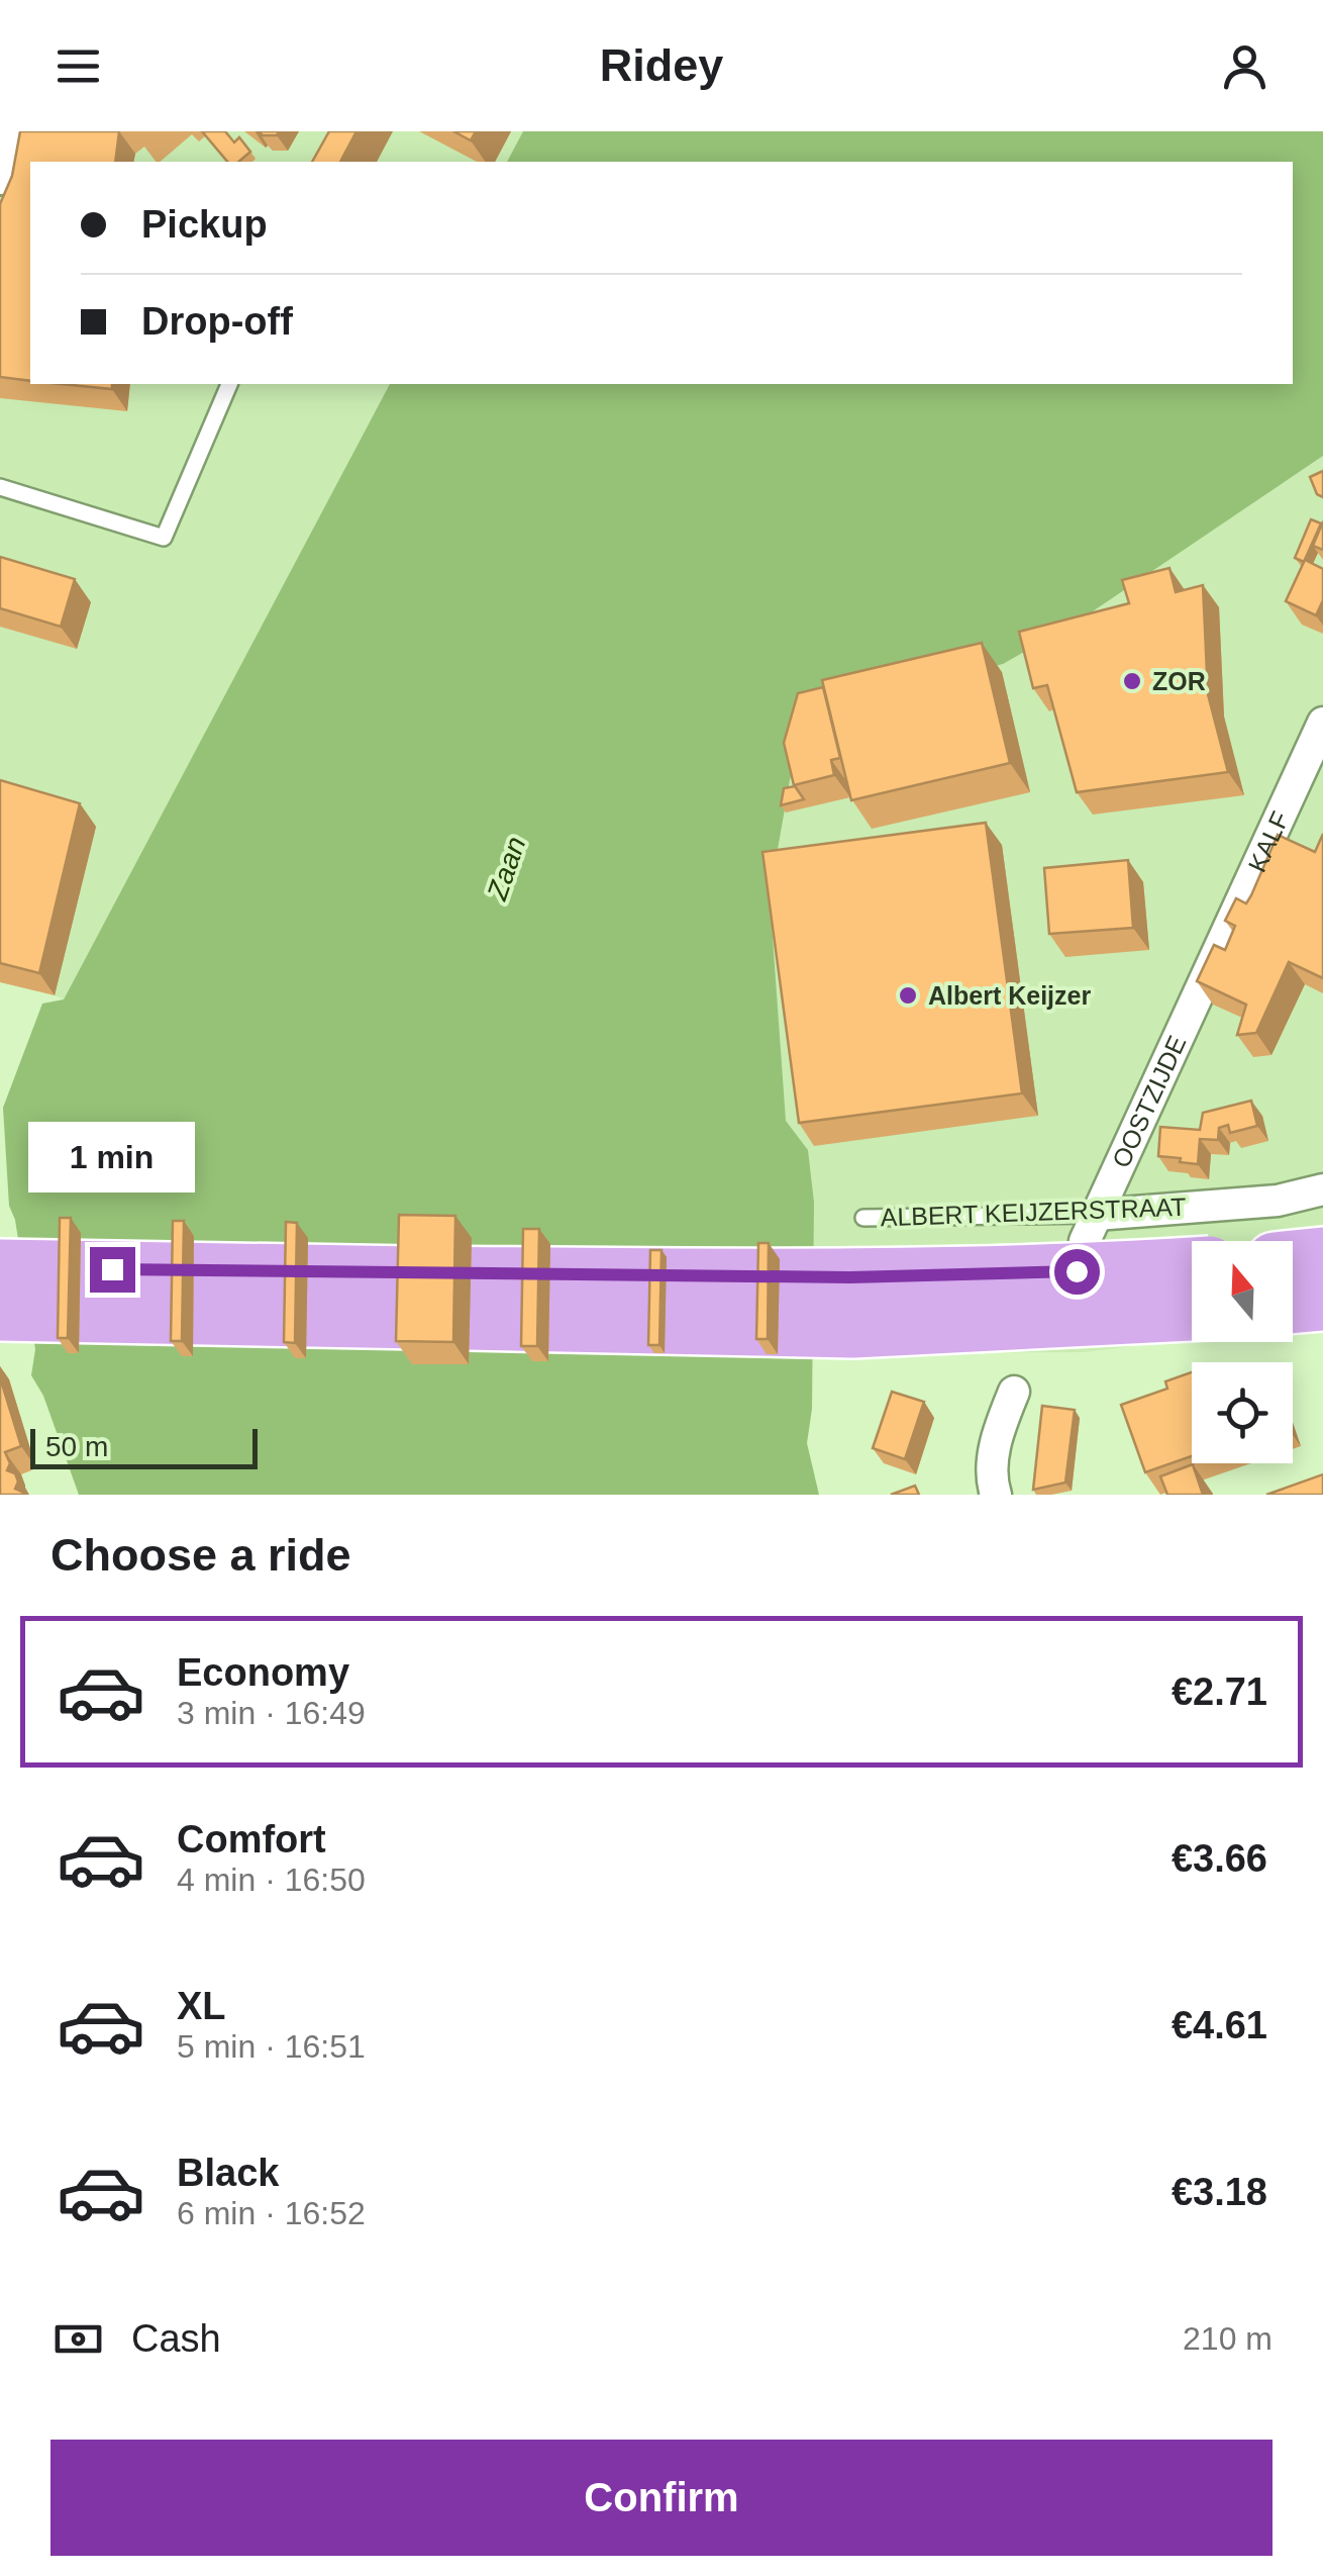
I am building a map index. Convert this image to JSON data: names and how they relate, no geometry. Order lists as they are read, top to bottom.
{
  "streets": {
    "street": ["KALF", "OOSTZIJDE", "ALBERT KEIJZERSTRAAT"]
  },
  "crossings": [
    ["KALF", "OOSTZIJDE"],
    ["OOSTZIJDE", "ALBERT KEIJZERSTRAAT"]
  ],
  "water": ["Zaan"],
  "places": ["ZOR", "Albert Keijzer"],
  "scale_bar": "50 m",
  "north": "top",
  "page": {
    "header": "Ridey",
    "banner": ["Pickup", "Drop-off"],
    "bubble": "1 min",
    "scale": "50 m",
    "heading": "Choose a ride",
    "list": [
      {
        "name": "Economy",
        "note": "3 min · 16:49",
        "value": "€2.71"
      },
      {
        "name": "Comfort",
        "note": "4 min · 16:50",
        "value": "€3.66"
      },
      {
        "name": "XL",
        "note": "5 min · 16:51",
        "value": "€4.61"
      },
      {
        "name": "Black",
        "note": "6 min · 16:52",
        "value": "€3.18"
      }
    ],
    "pay": ["Cash", "210 m"],
    "buttons": "Confirm"
  }
}
